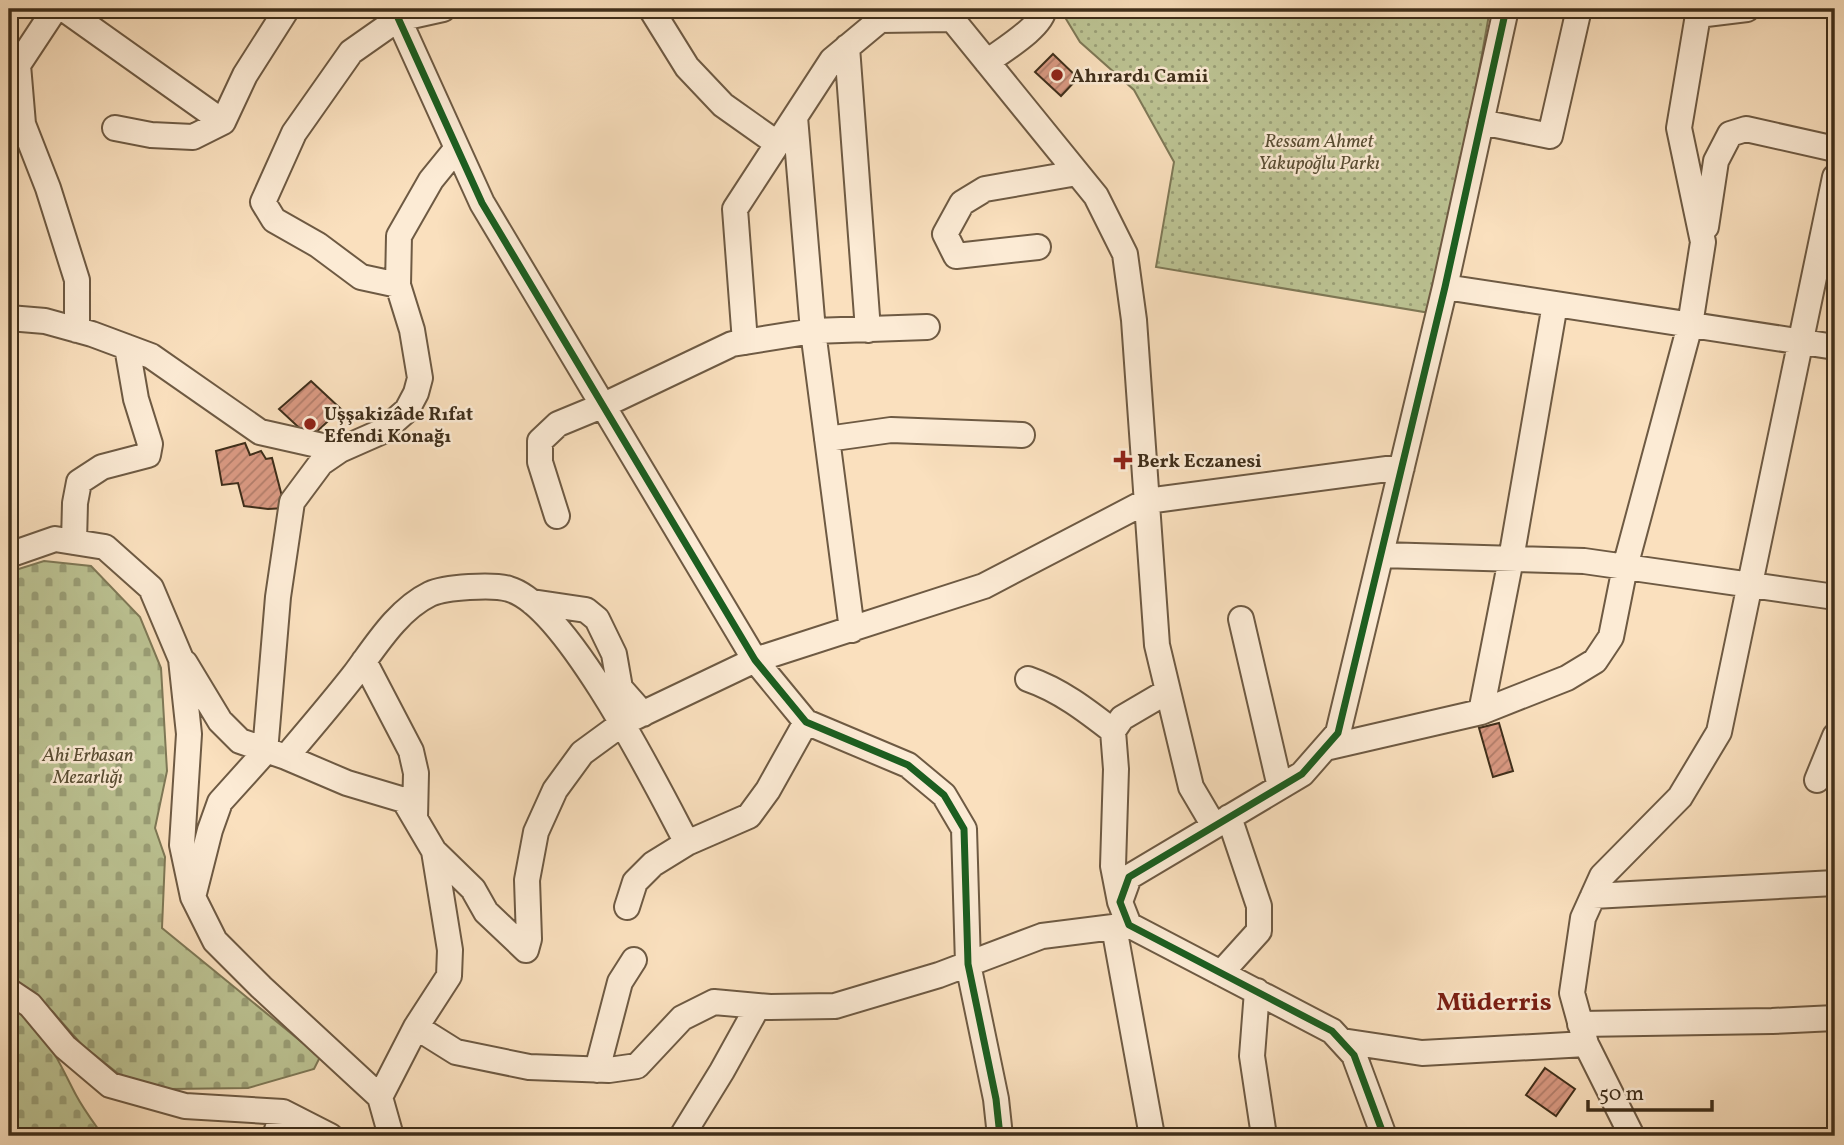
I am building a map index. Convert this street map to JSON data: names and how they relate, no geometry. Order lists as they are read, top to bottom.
{
  "districts": ["Müderris"],
  "parks": ["Ressam Ahmet Yakupoğlu Parkı", "Ahi Erbasan Mezarlığı"],
  "places": {
    "other": ["Ahırardı Camii", "Uşşakizâde Rıfat Efendi Konağı"],
    "health": ["Berk Eczanesi"]
  },
  "scale_bar": "50 m"
}
